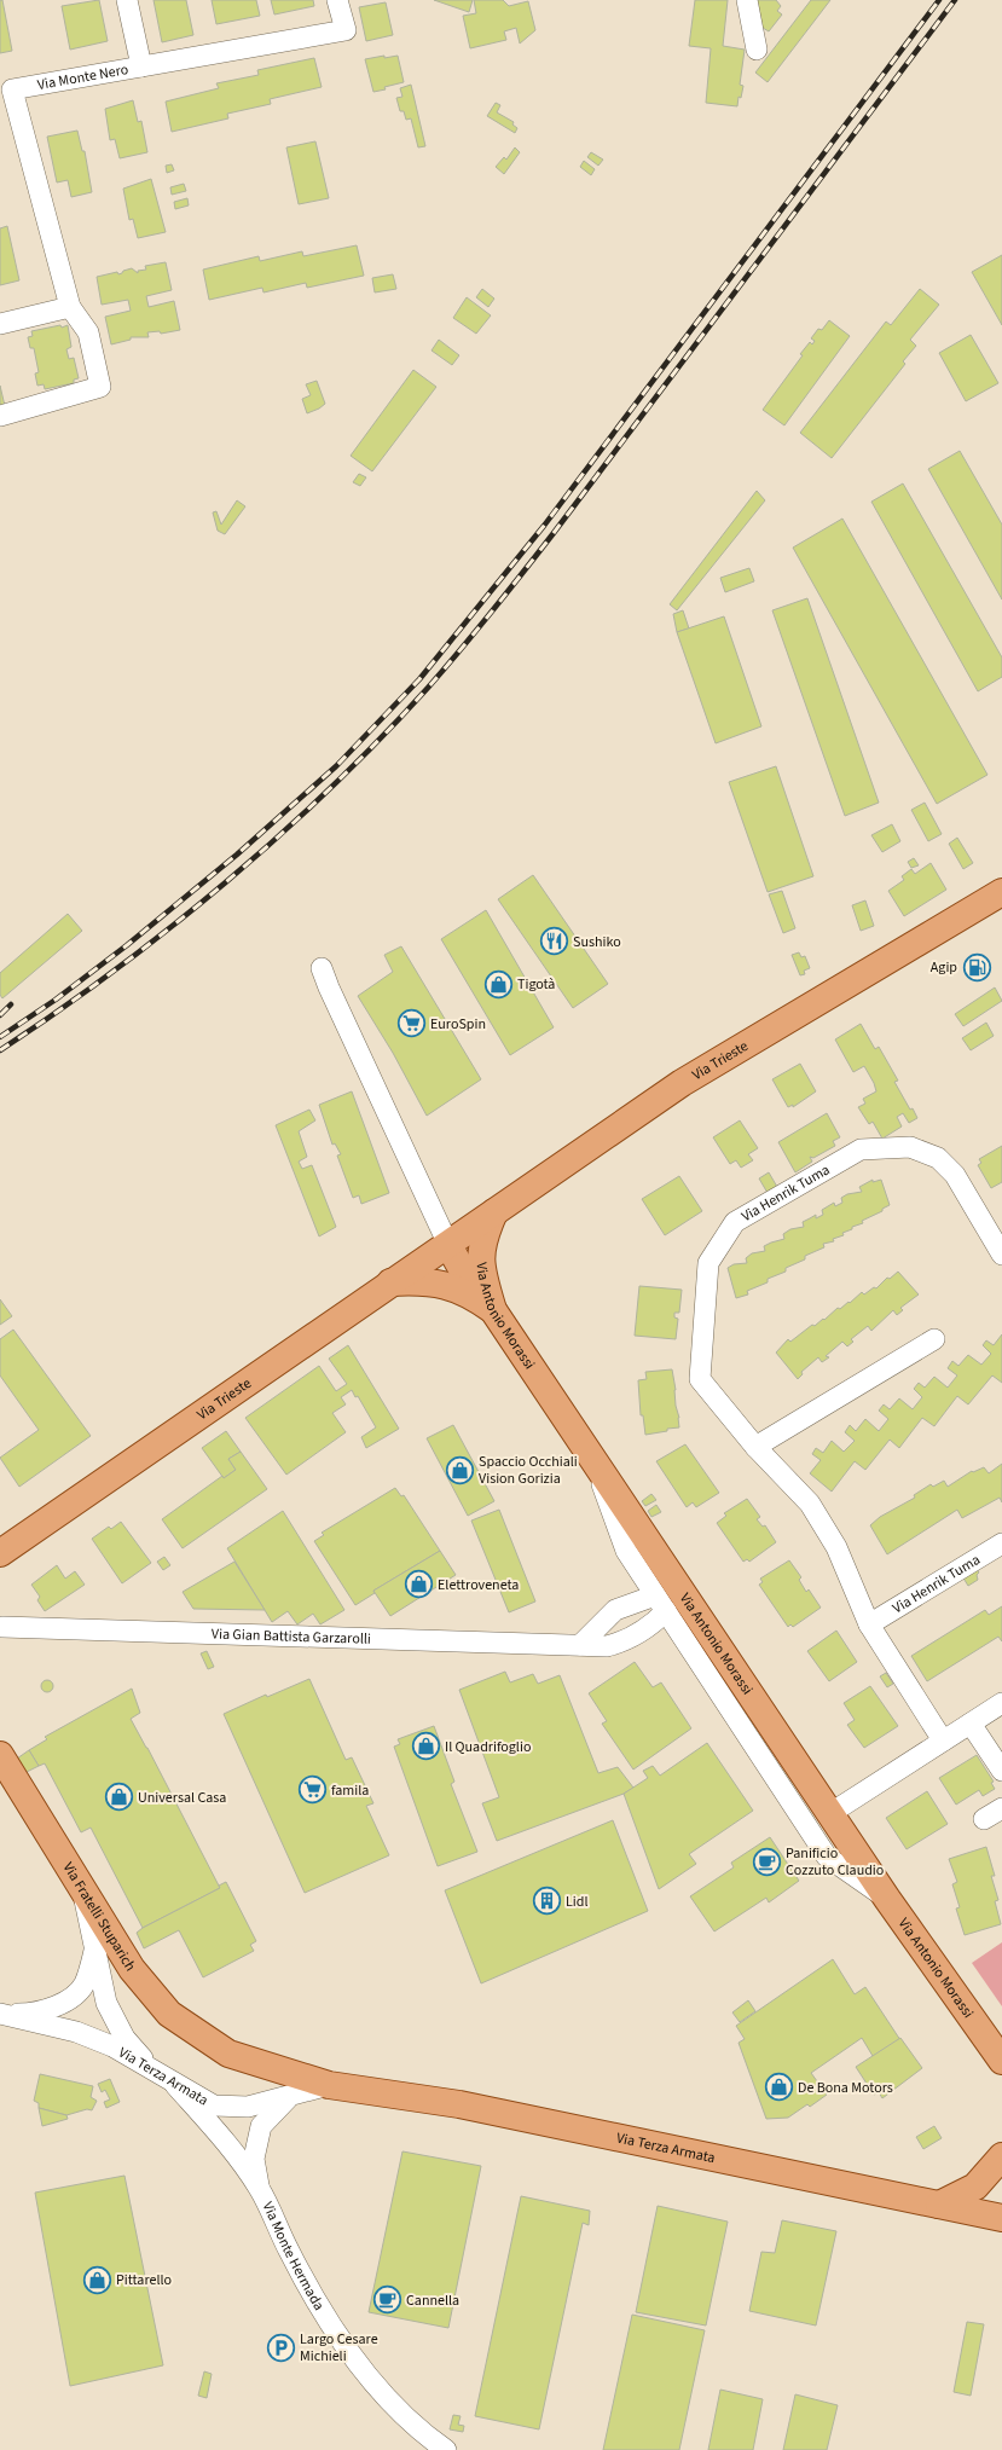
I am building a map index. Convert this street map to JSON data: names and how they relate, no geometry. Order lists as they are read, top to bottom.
{
  "streets": {
    "main road": [
      "Via Trieste",
      "Via Antonio Morassi",
      "Via Fratelli Stuparich",
      "Via Terza Armata"
    ],
    "street": [
      "Via Monte Nero",
      "Via Henrik Tuma",
      "Via Gian Battista Garzarolli",
      "Via Monte Hermada"
    ]
  },
  "crossings": [
    ["Via Trieste", "Via Antonio Morassi"],
    ["Via Fratelli Stuparich", "Via Terza Armata"],
    ["Via Terza Armata", "Via Monte Hermada"]
  ],
  "places": {
    "restaurant": ["Sushiko"],
    "fuel station": ["Agip"],
    "shop": [
      "Tigotà",
      "Spaccio Occhiali Vision Gorizia",
      "Elettroveneta",
      "Il Quadrifoglio",
      "Universal Casa",
      "De Bona Motors",
      "Pittarello"
    ],
    "supermarket": ["EuroSpin", "famila"],
    "cafe": ["Panificio Cozzuto Claudio", "Cannella"],
    "building": ["Lidl"],
    "parking": ["Largo Cesare Michieli"]
  }
}
